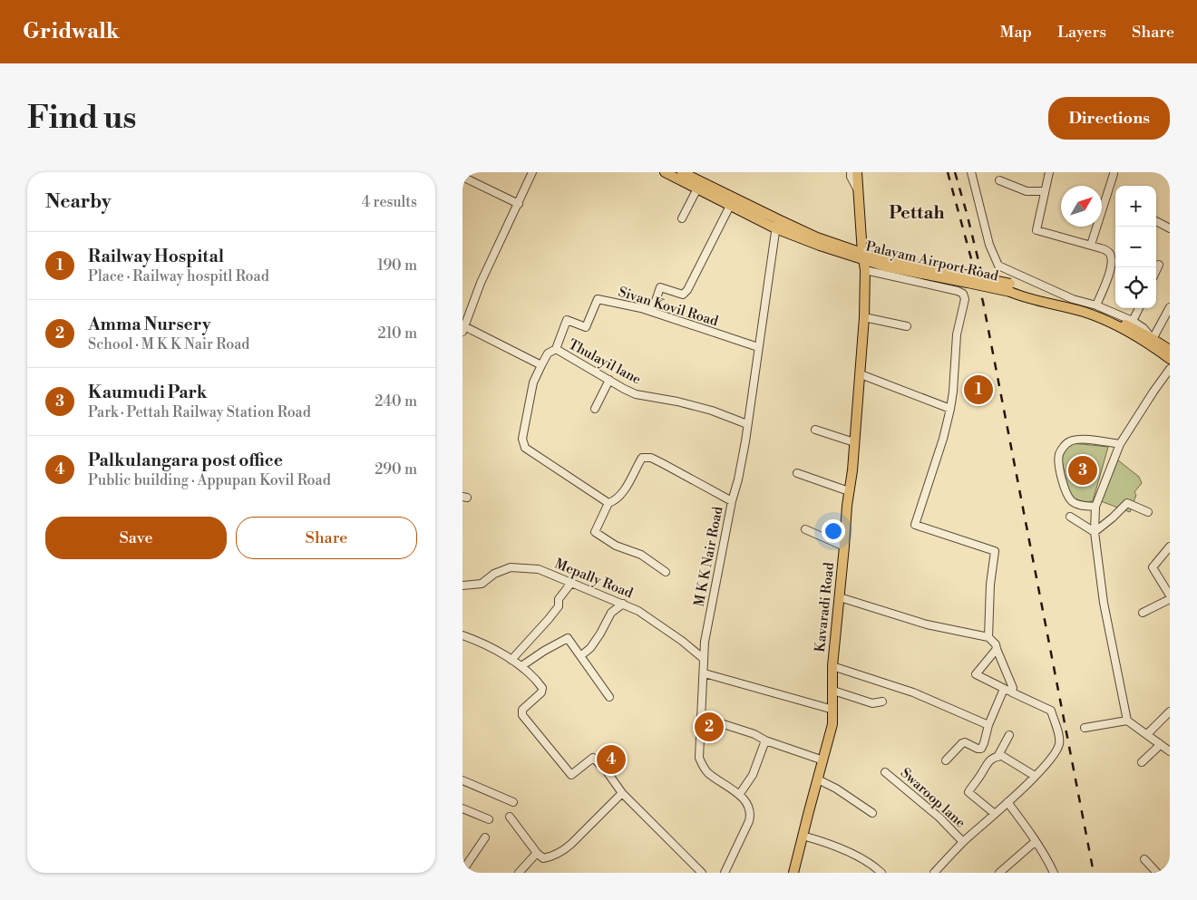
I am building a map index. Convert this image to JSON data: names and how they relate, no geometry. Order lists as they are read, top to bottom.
{
  "streets": {
    "main road": ["Palayam Airport Road", "Kavaradi Road"],
    "street": [
      "Sivan Kovil Road",
      "Thulayil lane",
      "M K K Nair Road",
      "Mepally Road",
      "Swaroop lane"
    ]
  },
  "crossings": [
    ["Palayam Airport Road", "M K K Nair Road"],
    ["Palayam Airport Road", "Kavaradi Road"],
    ["Sivan Kovil Road", "Thulayil lane"],
    ["Sivan Kovil Road", "M K K Nair Road"],
    ["Thulayil lane", "M K K Nair Road"],
    ["M K K Nair Road", "Mepally Road"]
  ],
  "districts": ["Pettah"],
  "north": "top right",
  "page": {
    "header": "Gridwalk",
    "nav": ["Map", "Layers", "Share"],
    "buttons": [
      "Directions",
      ["Save", "Share"]
    ],
    "title": "Find us",
    "heading": ["Nearby", "4 results"],
    "map_buttons": ["+", "−"],
    "list": [
      {
        "mark": "1",
        "name": "Railway Hospital",
        "note": "Place · Railway hospitl Road",
        "value": "190 m"
      },
      {
        "mark": "2",
        "name": "Amma Nursery",
        "note": "School · M K K Nair Road",
        "value": "210 m"
      },
      {
        "mark": "3",
        "name": "Kaumudi Park",
        "note": "Park · Pettah Railway Station Road",
        "value": "240 m"
      },
      {
        "mark": "4",
        "name": "Palkulangara post office",
        "note": "Public building · Appupan Kovil Road",
        "value": "290 m"
      }
    ],
    "pins": [
      "1",
      "3",
      "2",
      "4"
    ]
  }
}
